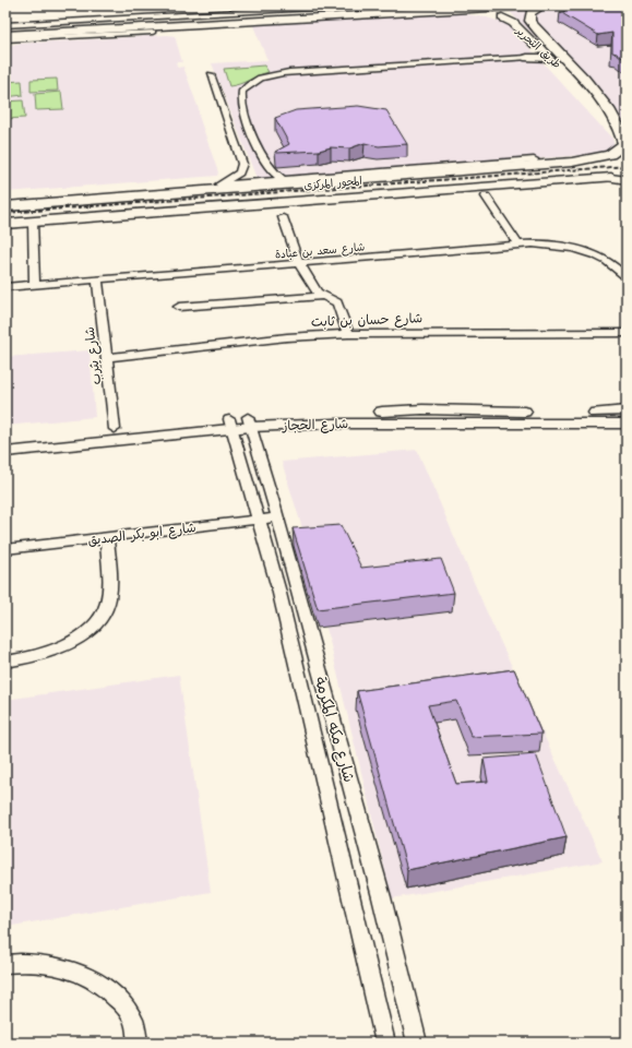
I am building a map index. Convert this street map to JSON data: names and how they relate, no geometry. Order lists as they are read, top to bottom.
{
  "streets": {
    "main road": ["طريق التحرير", "المحور المركزى"],
    "street": [
      "شارع سعد بن عبادة",
      "شارع حسان بن ثابت",
      "شارع يثرب",
      "شارع الحجاز",
      "شارع ابو بكر الصديق",
      "شارع مكه المكرمة"
    ]
  },
  "crossings": [
    ["طريق التحرير", "المحور المركزى"],
    ["شارع سعد بن عبادة", "شارع يثرب"],
    ["شارع حسان بن ثابت", "شارع يثرب"],
    ["شارع يثرب", "شارع الحجاز"],
    ["شارع الحجاز", "شارع مكه المكرمة"],
    ["شارع ابو بكر الصديق", "شارع مكه المكرمة"]
  ]
}
